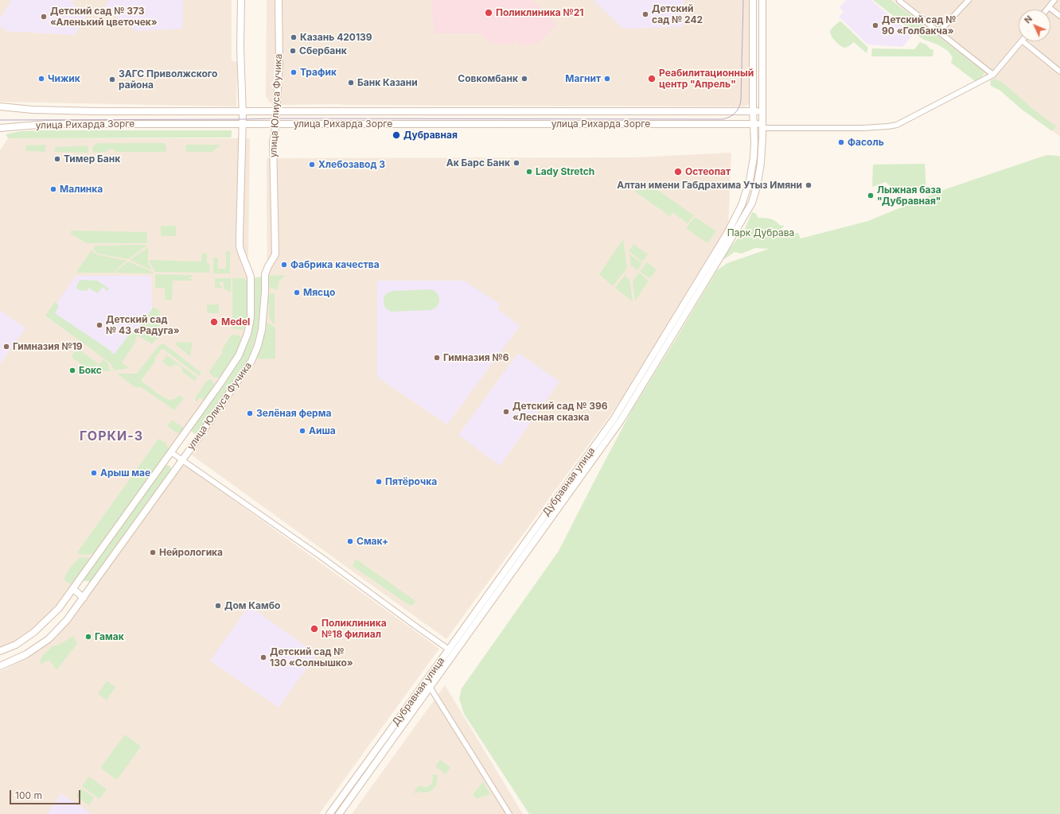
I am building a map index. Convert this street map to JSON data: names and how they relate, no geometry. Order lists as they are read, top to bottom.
{
  "streets": {
    "street": ["улица Юлиуса Фучика", "улица Рихарда Зорге", "Дубравная улица"]
  },
  "crossings": [
    ["улица Юлиуса Фучика", "улица Рихарда Зорге"],
    ["улица Рихарда Зорге", "Дубравная улица"]
  ],
  "districts": ["ГОРКИ-3"],
  "parks": ["Парк Дубрава"],
  "places": [
    "Поликлиника №21",
    "Детский сад № 242",
    "Детский сад № 373 «Аленький цветочек»",
    "Детский сад № 90 «Голбакча»",
    "Казань 420139",
    "Сбербанк",
    "Трафик",
    "Чижик",
    "Совкомбанк",
    "Магнит",
    "Реабилитационный центр \"Апрель\"",
    "ЗАГС Приволжского района",
    "Банк Казани",
    "Дубравная",
    "Фасоль",
    "Тимер Банк",
    "Ак Барс Банк",
    "Хлебозавод 3",
    "Lady Stretch",
    "Остеопат",
    "Алтан имени Габдрахима Утыз Имяни",
    "Малинка",
    "Лыжная база \"Дубравная\"",
    "Фабрика качества",
    "Мясцо",
    "Medel",
    "Детский сад № 43 «Радуга»",
    "Гимназия №19",
    "Гимназия №6",
    "Бокс",
    "Детский сад № 396 «Лесная сказка",
    "Зелёная ферма",
    "Аиша",
    "Арыш мае",
    "Пятёрочка",
    "Смак+",
    "Нейрологика",
    "Дом Камбо",
    "Поликлиника №18 филиал",
    "Гамак",
    "Детский сад № 130 «Солнышко»"
  ],
  "scale_bar": "100 m",
  "north": "top left"
}
